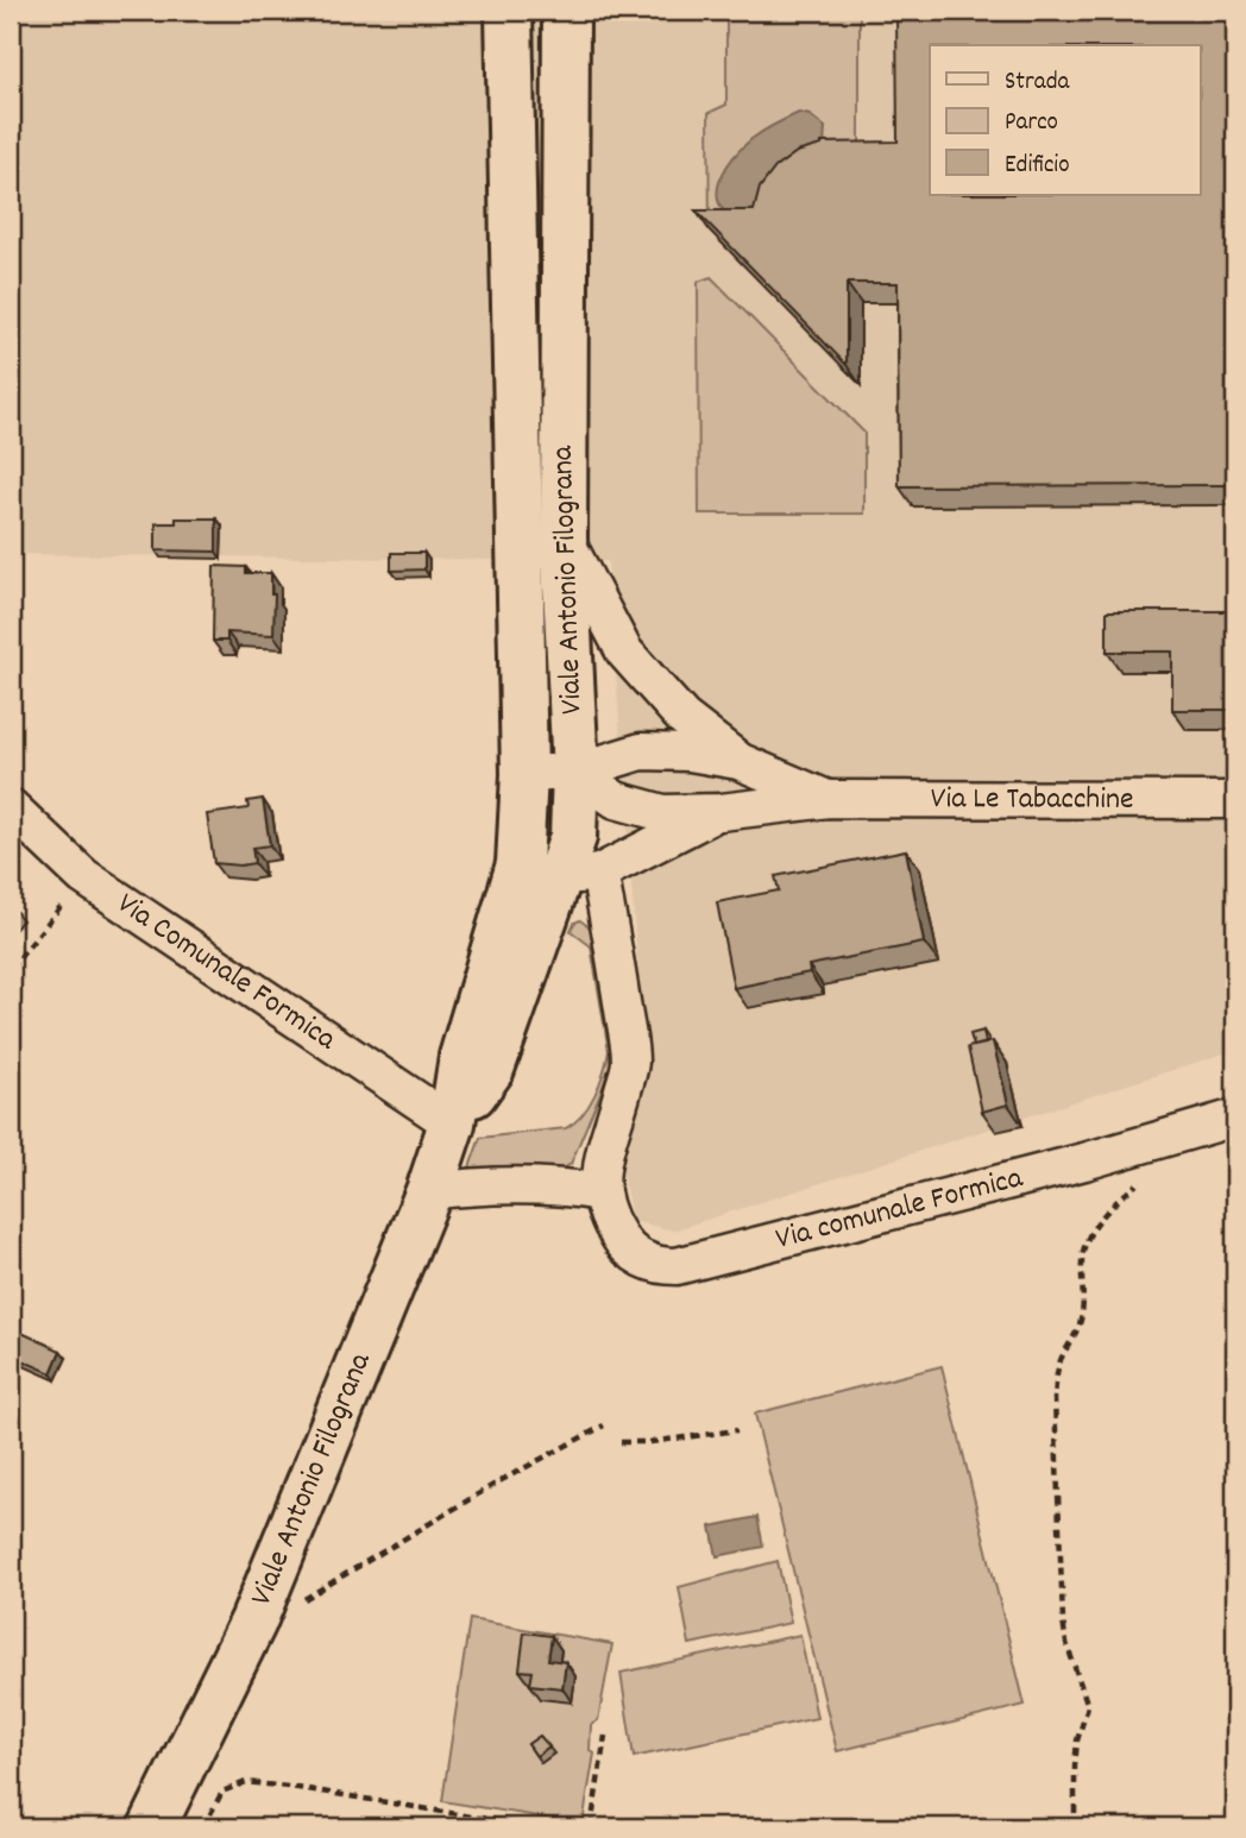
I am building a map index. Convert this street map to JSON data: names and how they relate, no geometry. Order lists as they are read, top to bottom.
{
  "streets": {
    "main road": ["Viale Antonio Filograna"],
    "street": ["Via Le Tabacchine", "Via Comunale Formica", "Via comunale Formica"]
  },
  "crossings": [
    ["Viale Antonio Filograna", "Via Le Tabacchine"],
    ["Viale Antonio Filograna", "Via Comunale Formica"],
    ["Viale Antonio Filograna", "Via comunale Formica"],
    ["Via Le Tabacchine", "Via comunale Formica"]
  ],
  "legend": ["Strada", "Parco", "Edificio"]
}
